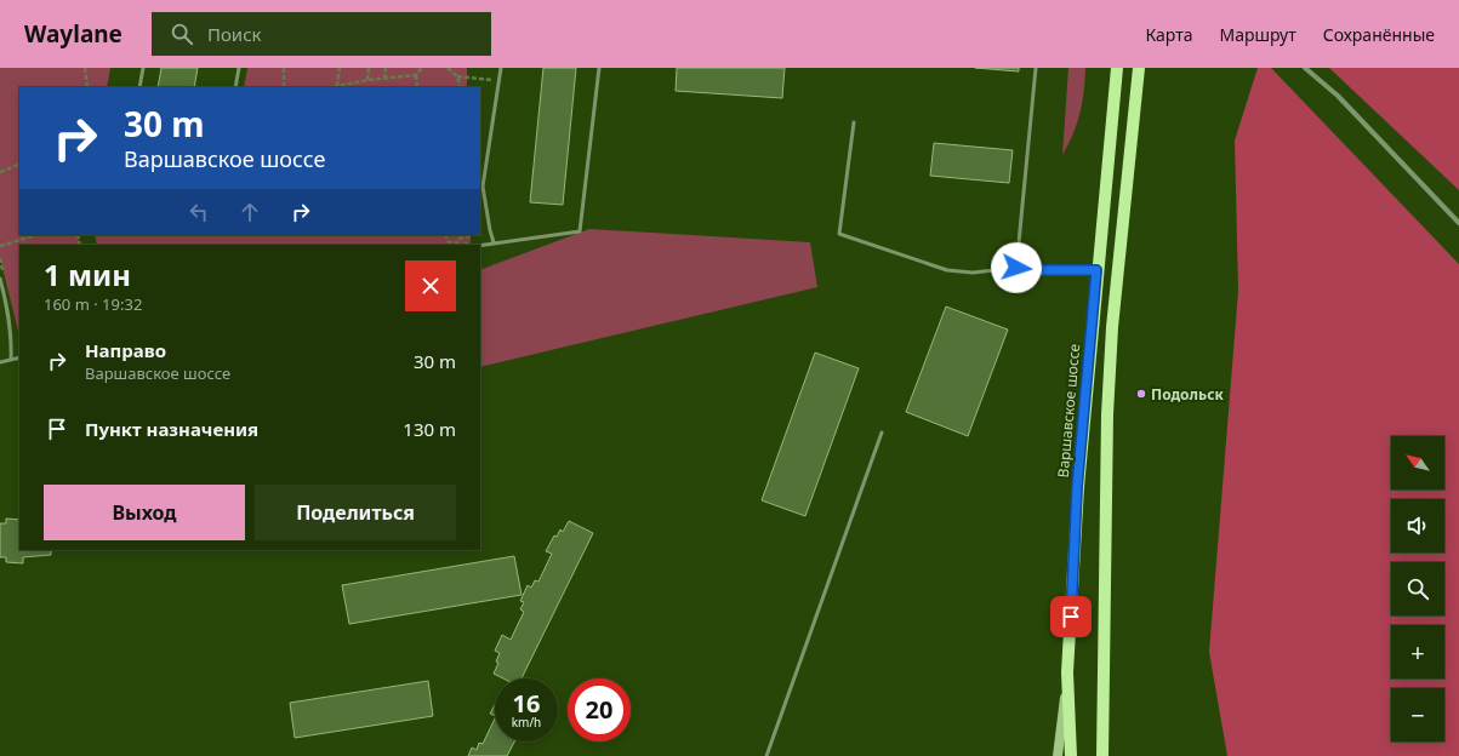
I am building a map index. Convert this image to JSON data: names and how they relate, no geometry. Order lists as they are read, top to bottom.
{
  "streets": {
    "main road": ["Варшавское шоссе"]
  },
  "places": ["Подольск"],
  "north": "top left",
  "page": {
    "header": "Waylane",
    "search": "Поиск",
    "nav": ["Карта", "Маршрут", "Сохранённые"],
    "turn": ["30 m", "Варшавское шоссе"],
    "heading": ["1 мин", "160 m · 19:32"],
    "list": [
      {
        "name": "Направо",
        "note": "Варшавское шоссе",
        "value": "30 m"
      },
      {
        "name": "Пункт назначения",
        "value": "130 m"
      }
    ],
    "map_buttons": ["+", "−"],
    "buttons": ["Выход", "Поделиться"],
    "speed": "16 km/h",
    "limit": "20"
  }
}
